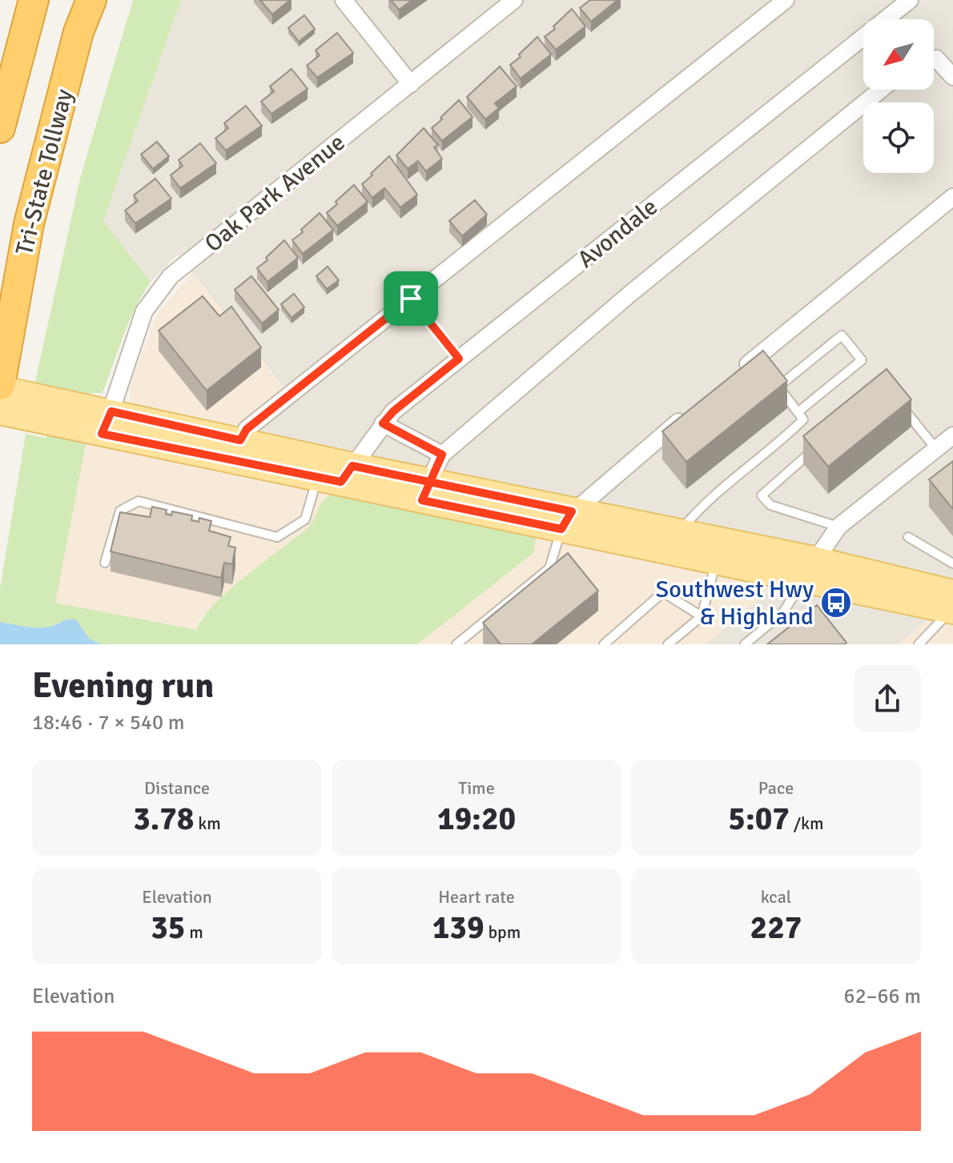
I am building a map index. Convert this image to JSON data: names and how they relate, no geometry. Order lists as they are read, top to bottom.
{
  "streets": {
    "highway": ["Tri-State Tollway"],
    "street": ["Oak Park Avenue", "Avondale"]
  },
  "places": {
    "bus stop": ["Southwest Hwy & Highland"]
  },
  "north": "bottom left",
  "page": {
    "heading": ["Evening run", "18:46 · 7 × 540 m"],
    "stats": [
      ["Distance", "3.78 km"],
      ["Time", "19:20"],
      ["Pace", "5:07 /km"],
      ["Elevation", "35 m"],
      ["Heart rate", "139 bpm"],
      ["kcal", "227"]
    ],
    "chart": ["Elevation", "62–66 m"]
  }
}
